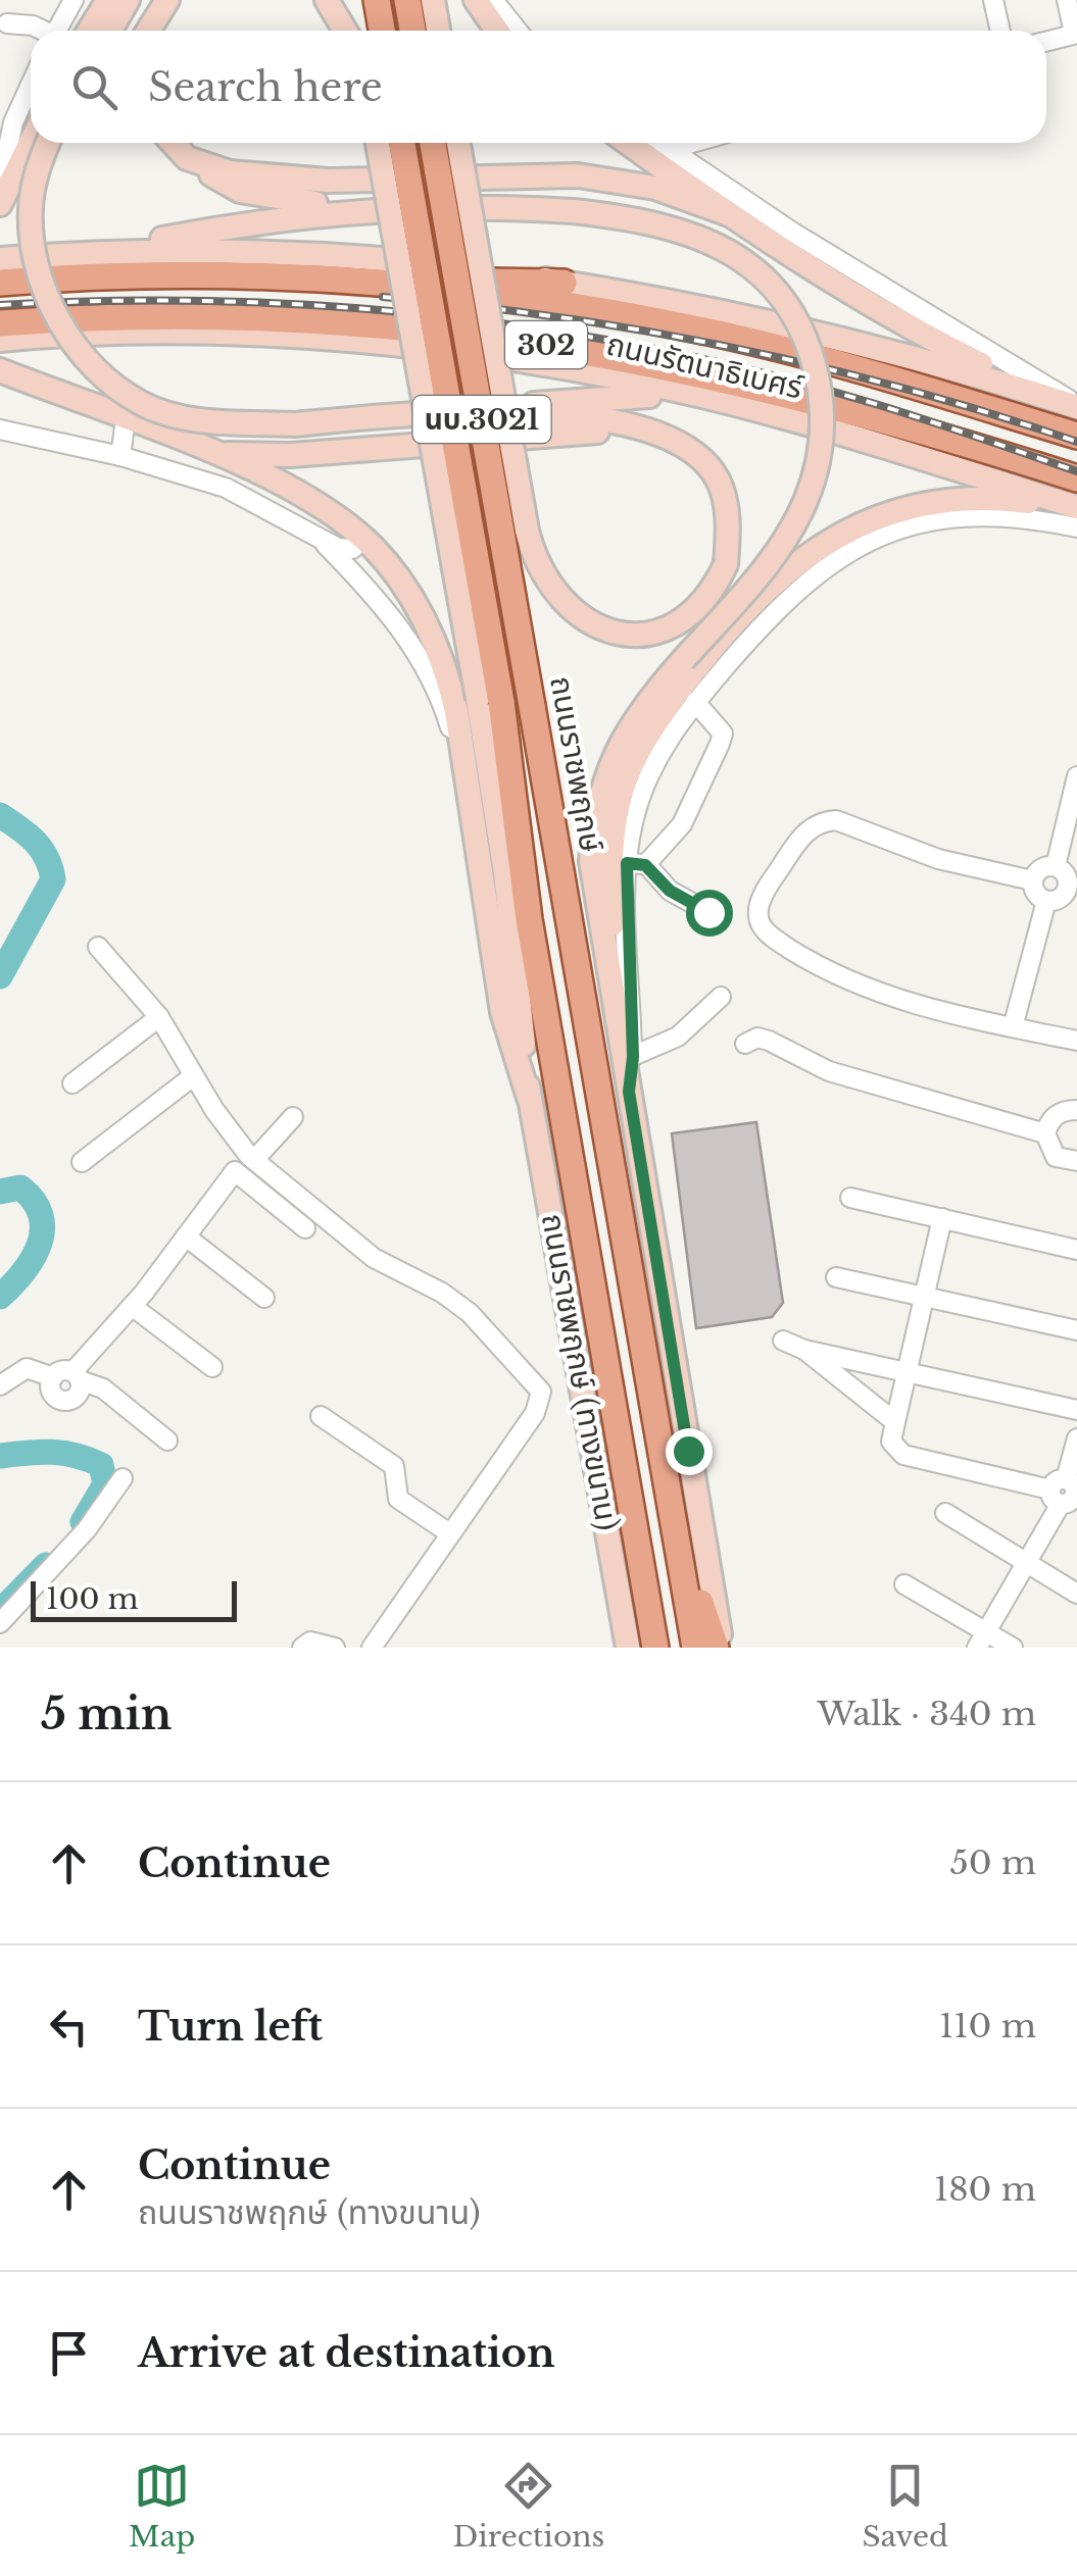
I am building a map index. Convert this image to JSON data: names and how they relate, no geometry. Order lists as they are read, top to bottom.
{
  "streets": {
    "main road": [
      "302",
      "ถนนรัตนาธิเบศร์",
      "นบ.3021",
      "ถนนราชพฤกษ์",
      "ถนนราชพฤกษ์ (ทางขนาน)"
    ]
  },
  "scale_bar": "100 m",
  "page": {
    "search": "Search here",
    "scale": "100 m",
    "heading": ["5 min", "Walk · 340 m"],
    "list": [
      ["Continue", "50 m"],
      ["Turn left", "110 m"],
      ["Continue", "ถนนราชพฤกษ์ (ทางขนาน)", "180 m"],
      "Arrive at destination"
    ],
    "nav": ["Map", "Directions", "Saved"]
  }
}
